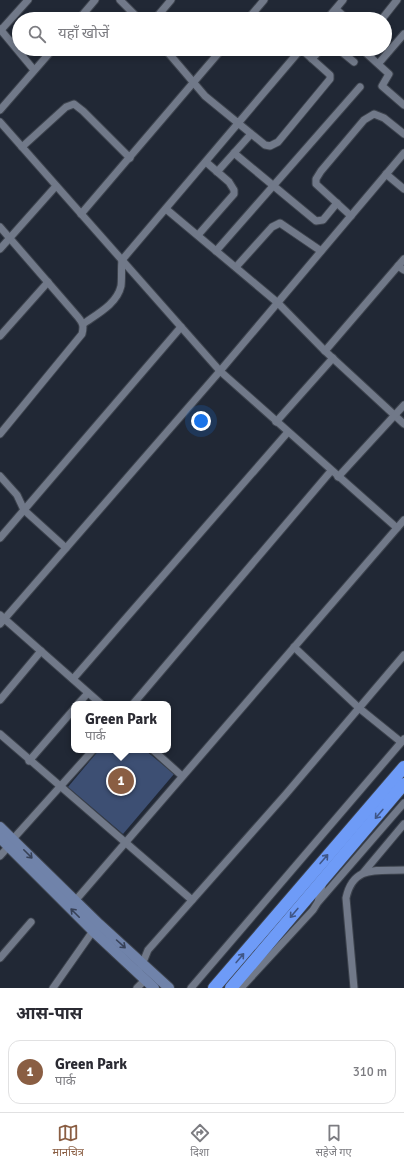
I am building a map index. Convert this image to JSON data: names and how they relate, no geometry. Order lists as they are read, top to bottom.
{
  "page": {
    "search": "यहाँ खोजें",
    "popup": ["Green Park", "पार्क"],
    "pins": "1",
    "heading": "आस-पास",
    "list": [
      {
        "mark": "1",
        "name": "Green Park",
        "note": "पार्क",
        "value": "310 m"
      }
    ],
    "nav": ["मानचित्र", "दिशा", "सहेजे गए"]
  }
}
